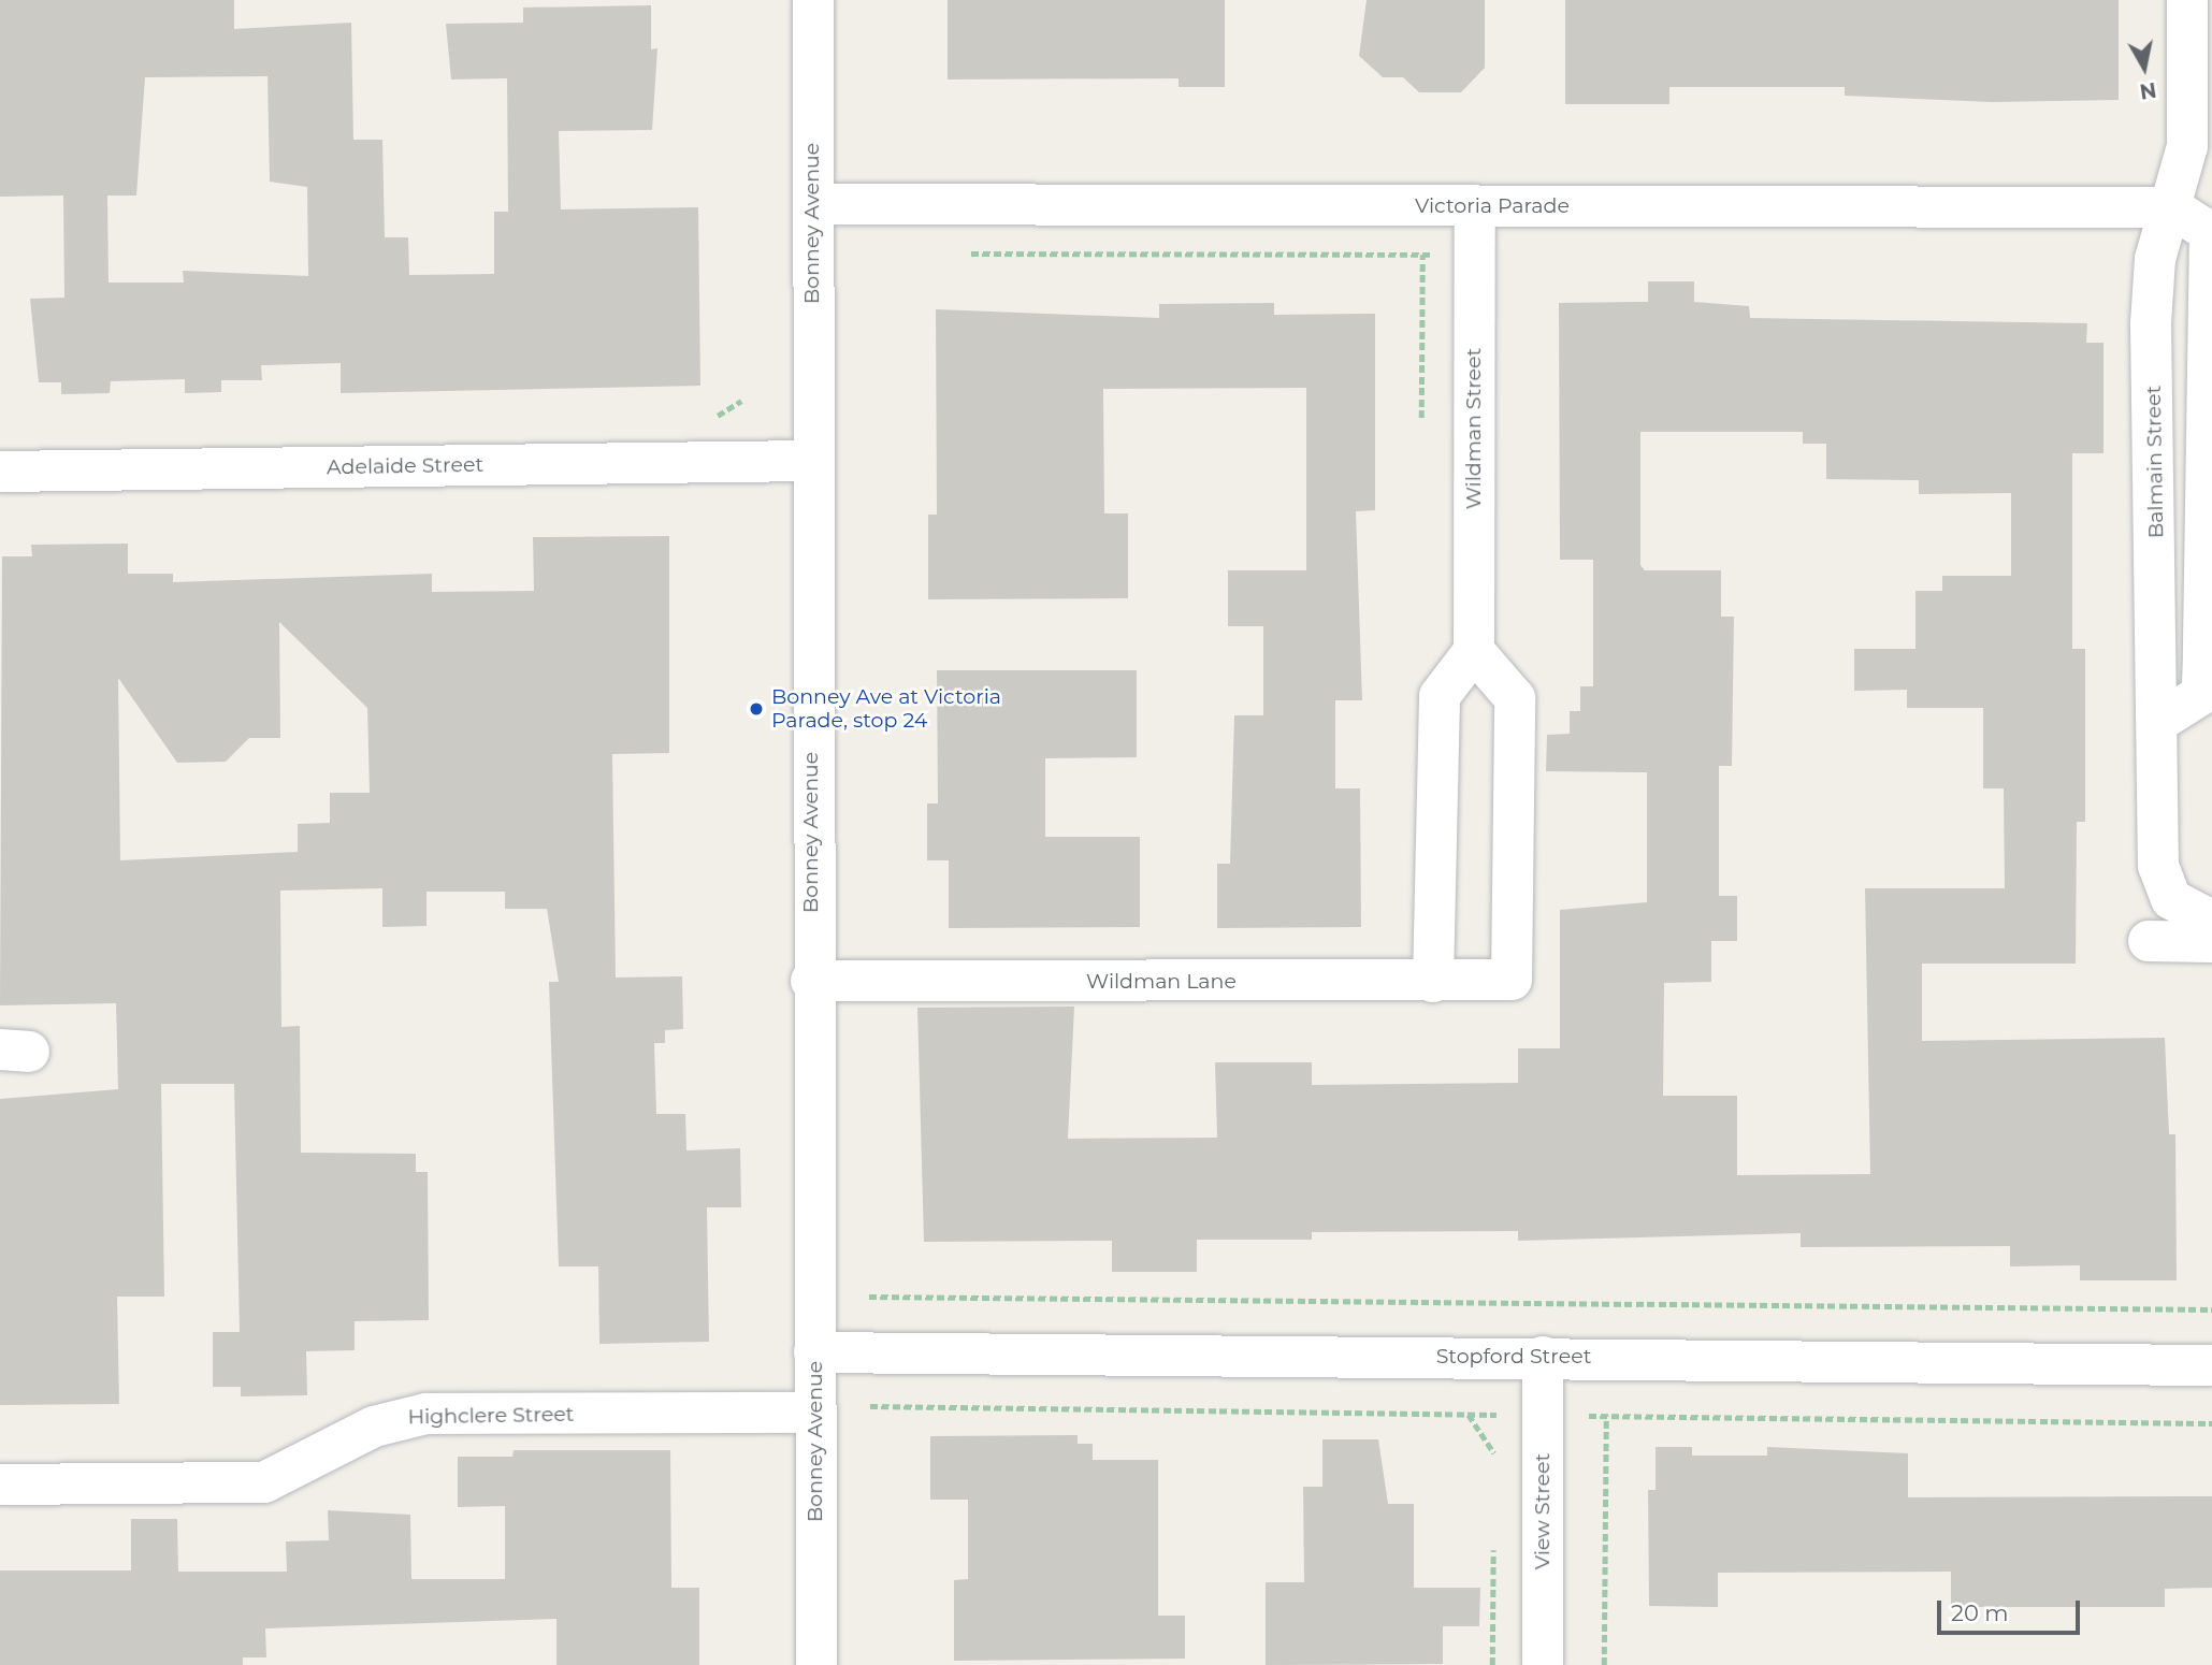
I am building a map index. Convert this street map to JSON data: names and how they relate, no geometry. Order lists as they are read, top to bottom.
{
  "streets": {
    "street": [
      "Victoria Parade",
      "Bonney Avenue",
      "Wildman Street",
      "Balmain Street",
      "Adelaide Street",
      "Wildman Lane",
      "Stopford Street",
      "Highclere Street",
      "View Street"
    ]
  },
  "crossings": [
    ["Victoria Parade", "Bonney Avenue"],
    ["Victoria Parade", "Wildman Street"],
    ["Victoria Parade", "Balmain Street"],
    ["Bonney Avenue", "Adelaide Street"],
    ["Bonney Avenue", "Wildman Lane"],
    ["Bonney Avenue", "Stopford Street"],
    ["Bonney Avenue", "Highclere Street"],
    ["Wildman Street", "Wildman Lane"],
    ["Stopford Street", "View Street"]
  ],
  "places": ["Bonney Ave at Victoria Parade, stop 24"],
  "scale_bar": "20 m",
  "north": "bottom"
}
